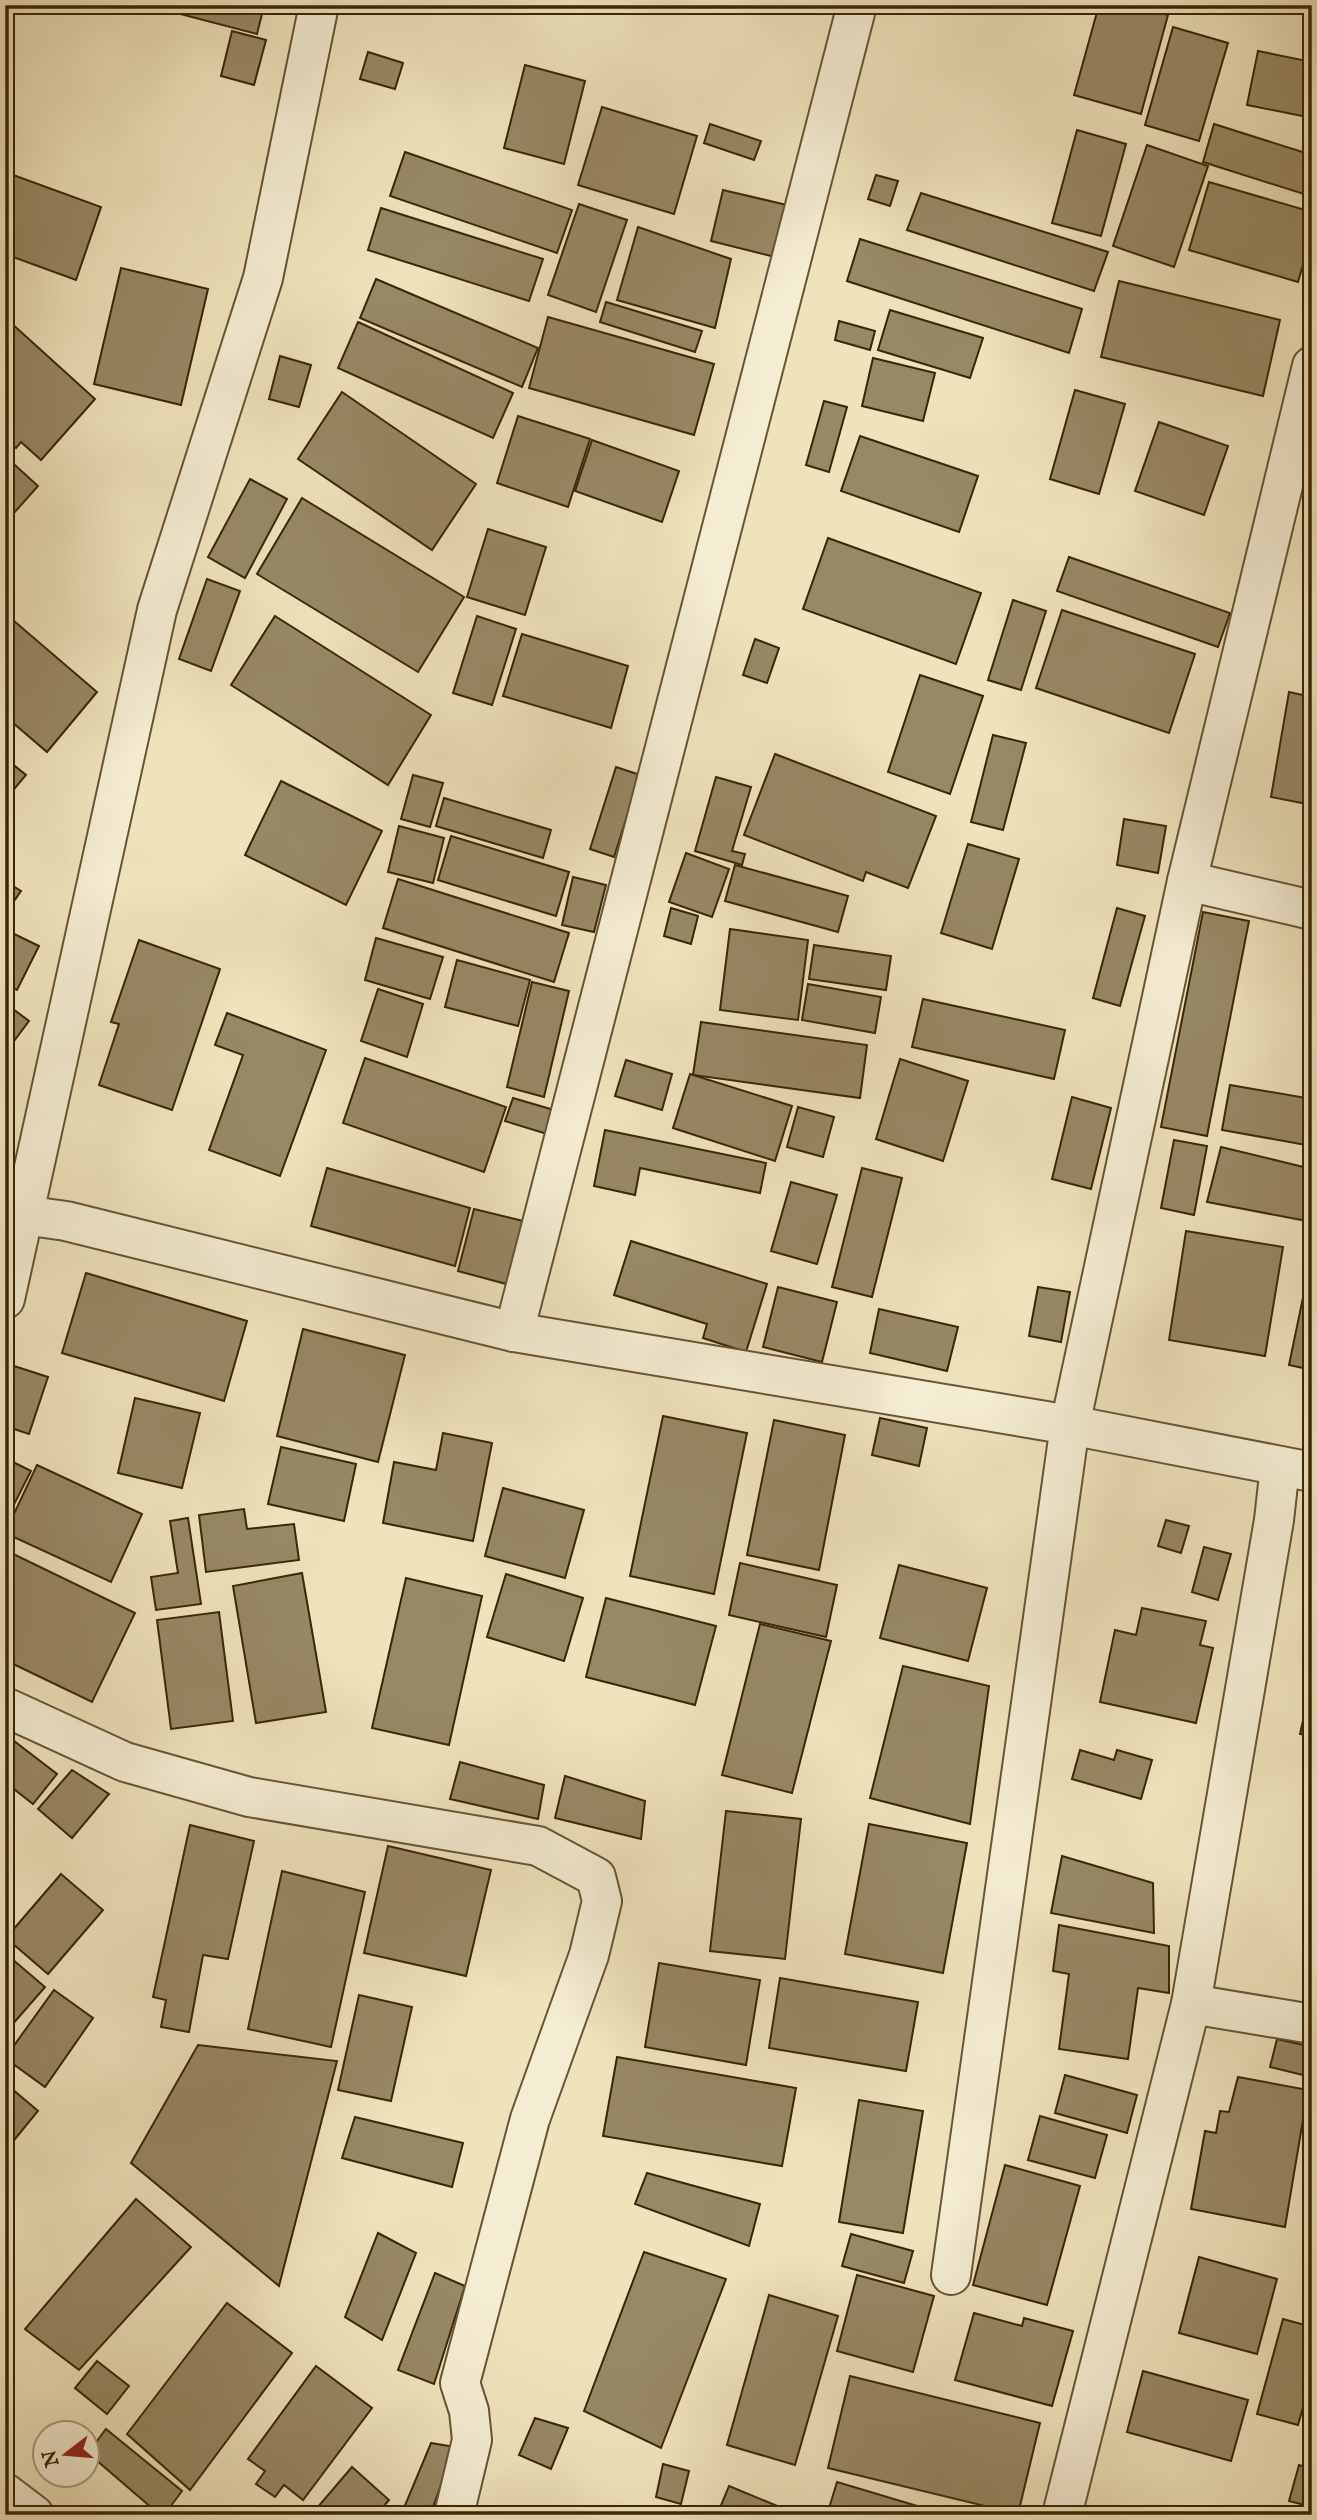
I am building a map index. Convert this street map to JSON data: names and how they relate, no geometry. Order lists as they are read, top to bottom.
{
  "north": "left"
}
